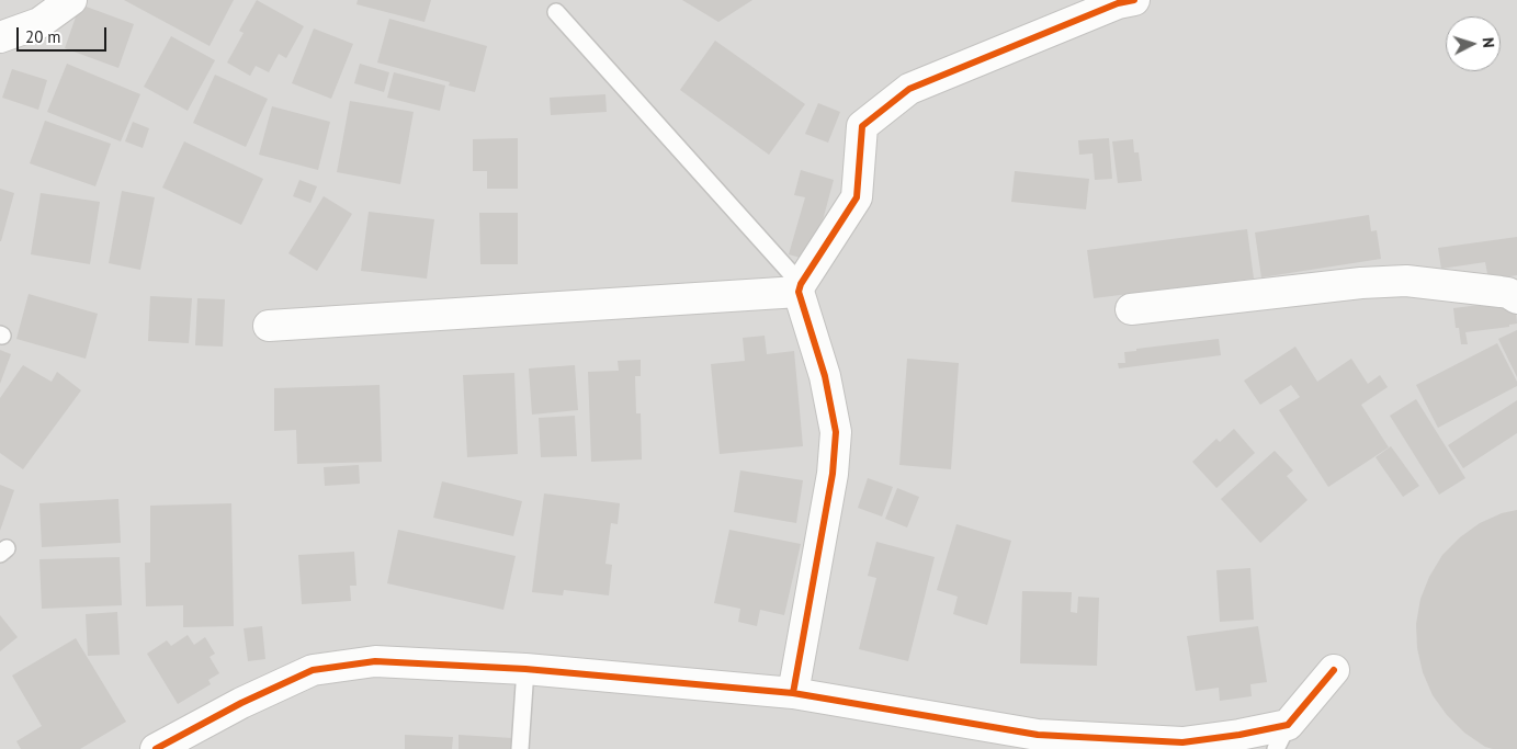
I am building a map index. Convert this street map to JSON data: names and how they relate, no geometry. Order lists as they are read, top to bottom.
{
  "scale_bar": "20 m",
  "north": "right"
}
